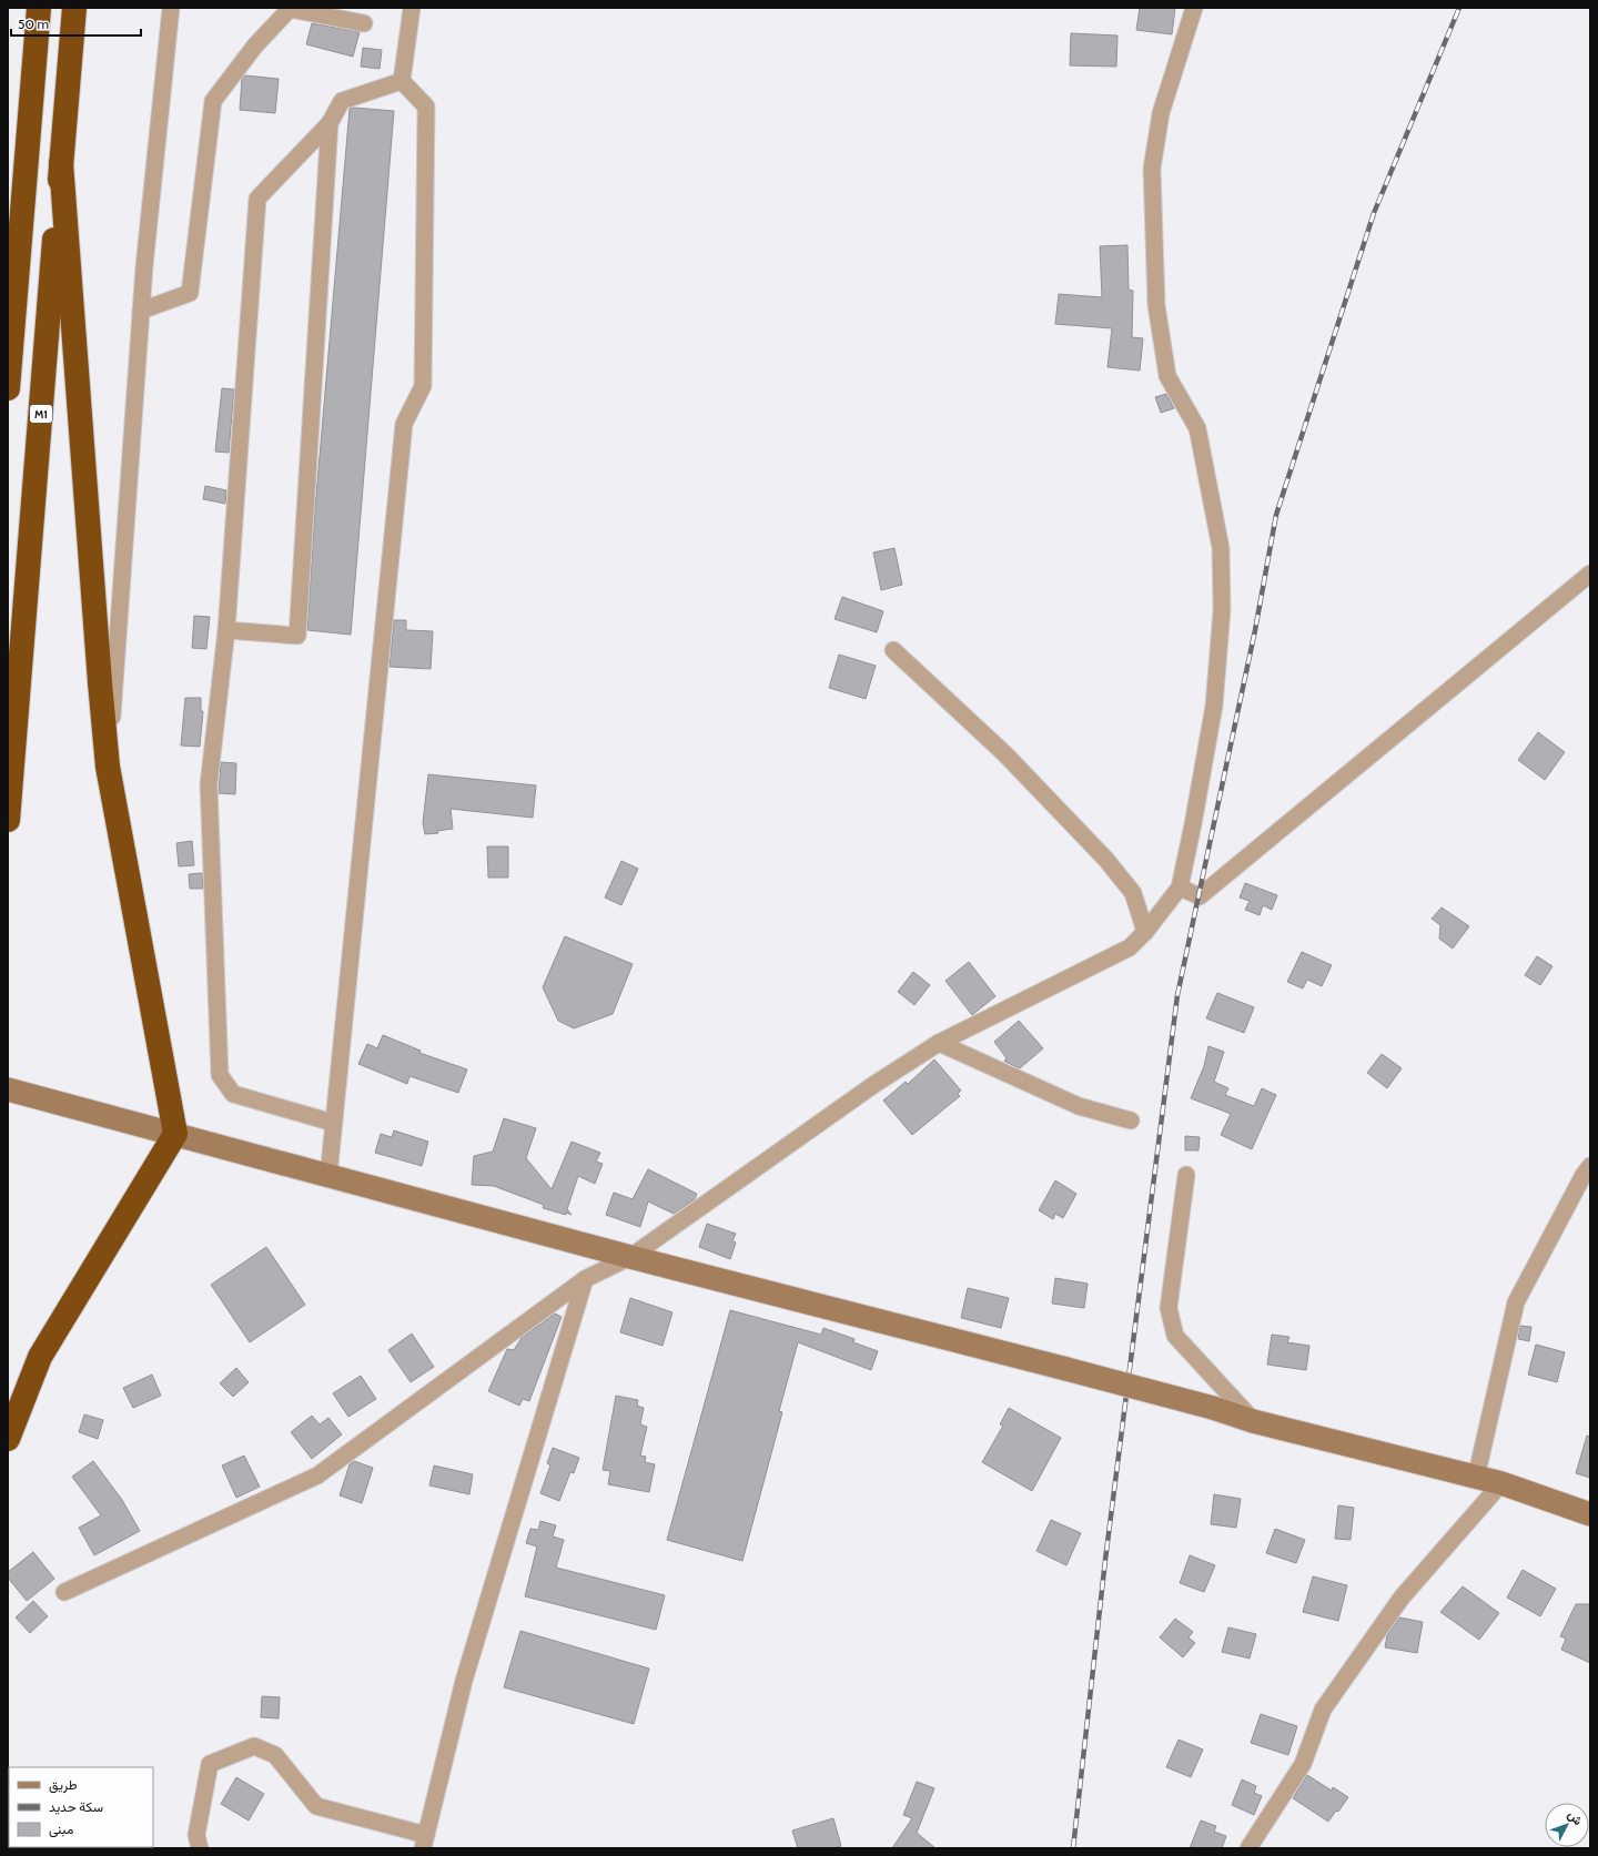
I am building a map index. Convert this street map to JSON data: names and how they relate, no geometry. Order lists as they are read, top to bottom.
{
  "streets": {
    "highway": ["M1"]
  },
  "legend": ["طريق", "سكة حديد", "مبنى"],
  "scale_bar": "50 m",
  "north": "top right"
}
